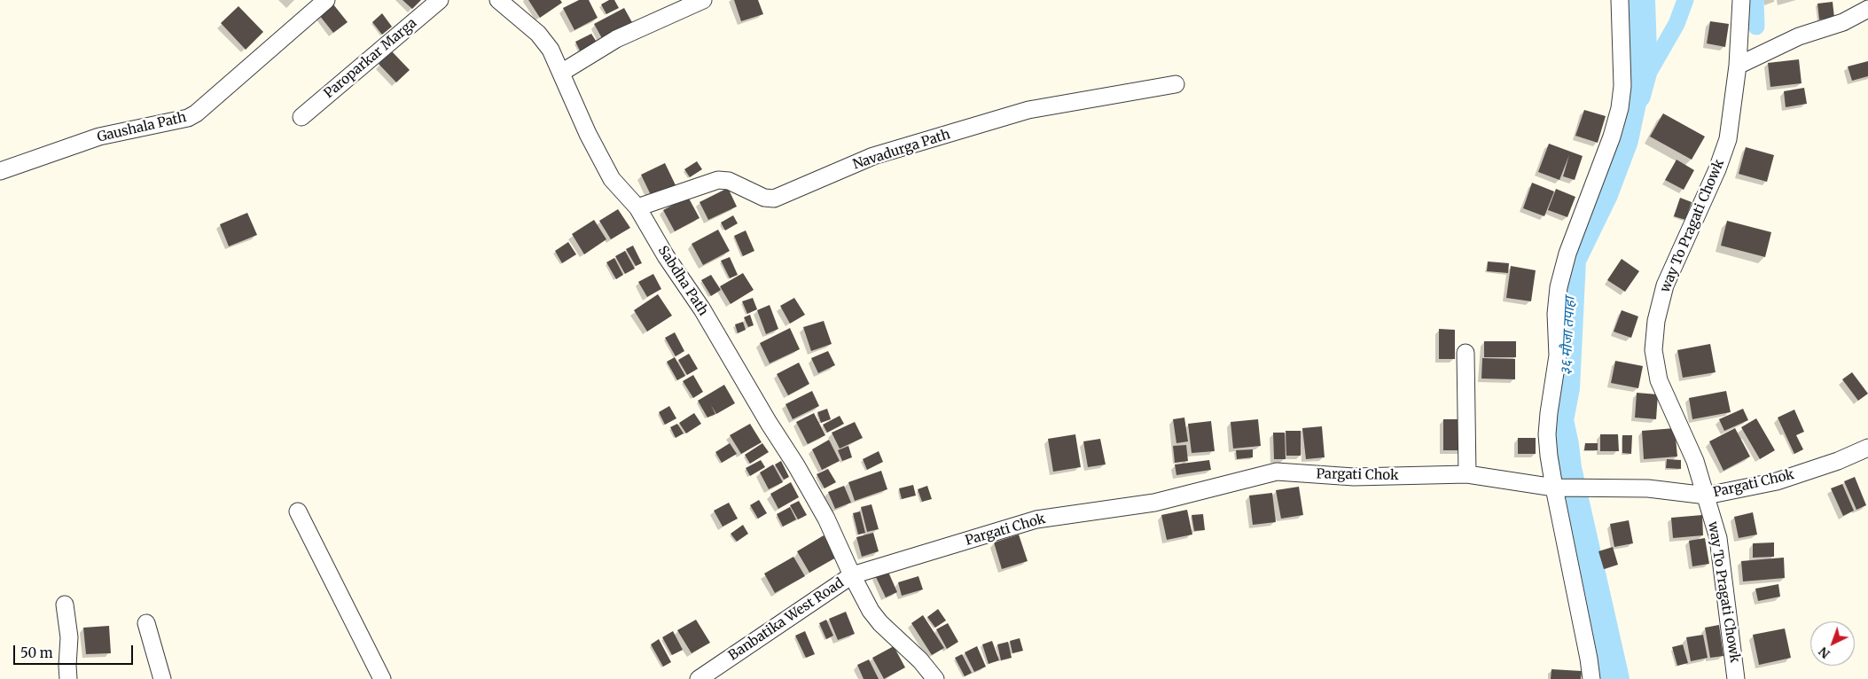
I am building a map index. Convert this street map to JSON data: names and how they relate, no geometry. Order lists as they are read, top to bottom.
{
  "streets": {
    "street": [
      "Paroparkar Marga",
      "Gaushala Path",
      "Navadurga Path",
      "way To Pragati Chowk",
      "Sabdha Path",
      "Pargati Chok",
      "Banbatika West Road"
    ]
  },
  "crossings": [
    ["Navadurga Path", "Sabdha Path"],
    ["way To Pragati Chowk", "Pargati Chok"],
    ["Sabdha Path", "Pargati Chok"],
    ["Sabdha Path", "Banbatika West Road"],
    ["Pargati Chok", "Banbatika West Road"]
  ],
  "water": ["३६ मौजा तपाहा"],
  "scale_bar": "50 m",
  "north": "bottom left"
}
